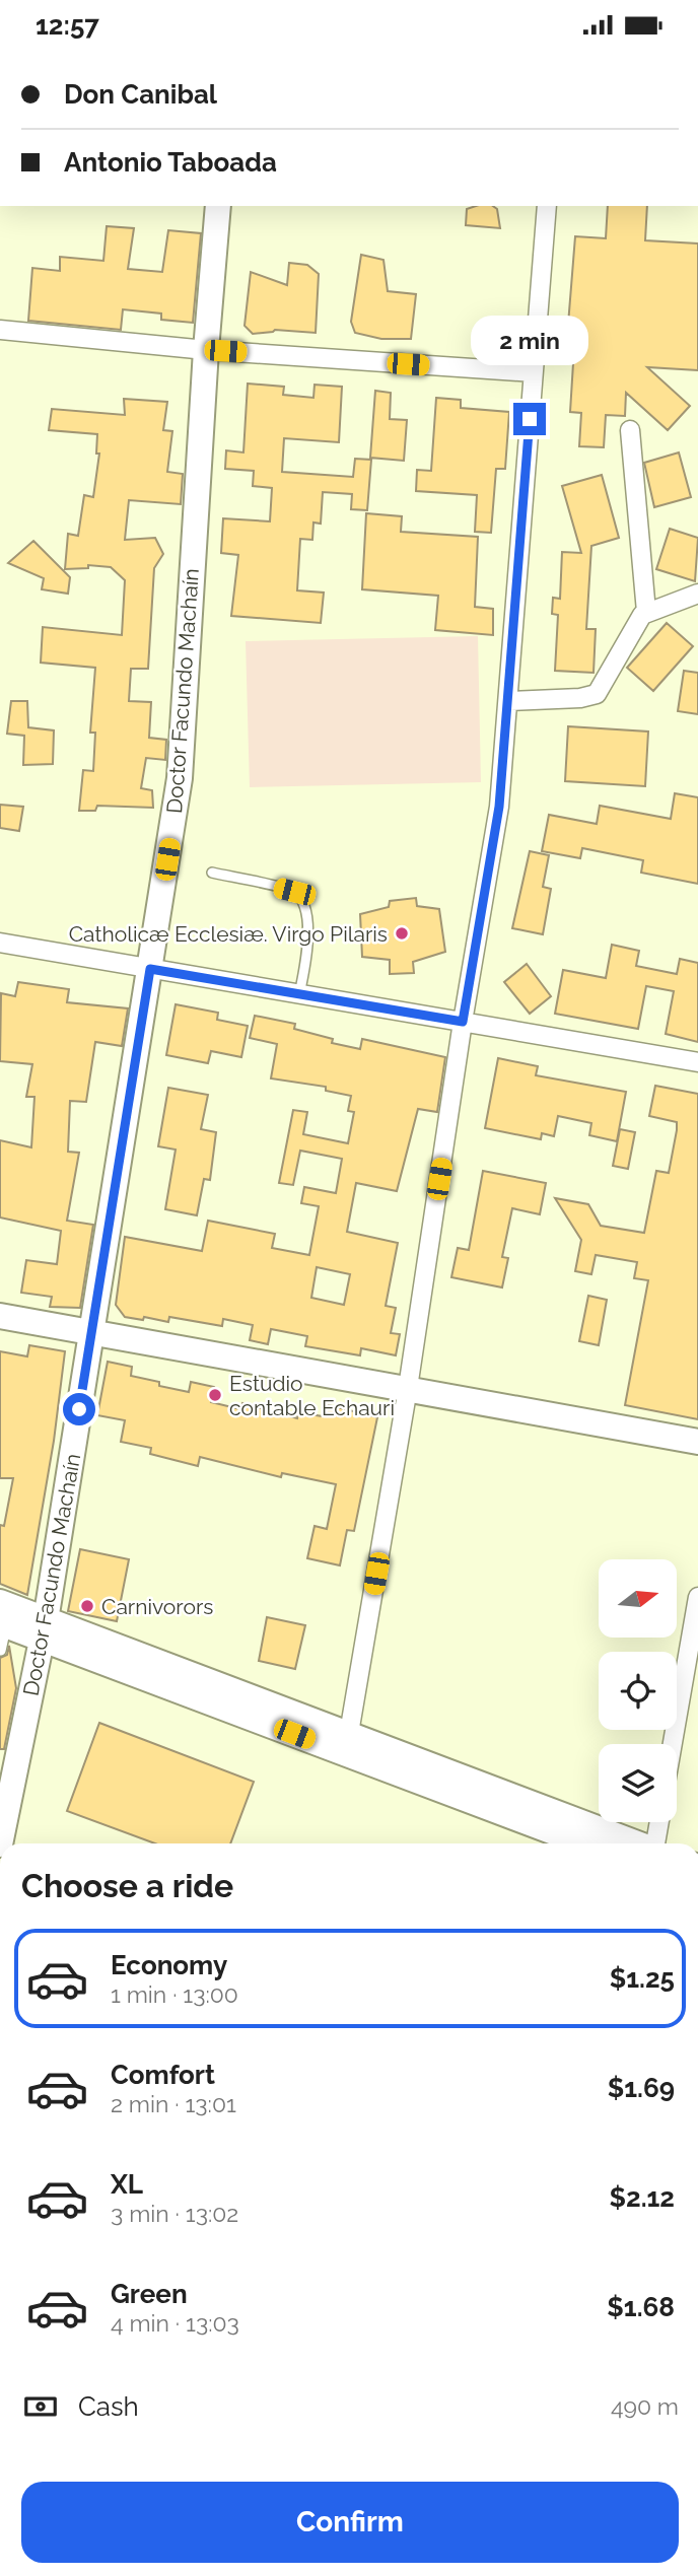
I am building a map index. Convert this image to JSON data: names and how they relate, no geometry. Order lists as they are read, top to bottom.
{
  "streets": {
    "main road": ["Doctor Facundo Machaín"]
  },
  "places": ["Catholicæ Ecclesiæ. Virgo Pilaris", "Estudio contable Echauri", "Carnivorors"],
  "north": "right",
  "page": {
    "status": "12:57",
    "banner": ["Don Canibal", "Antonio Taboada"],
    "bubble": "2 min",
    "heading": "Choose a ride",
    "list": [
      {
        "name": "Economy",
        "note": "1 min · 13:00",
        "value": "$1.25"
      },
      {
        "name": "Comfort",
        "note": "2 min · 13:01",
        "value": "$1.69"
      },
      {
        "name": "XL",
        "note": "3 min · 13:02",
        "value": "$2.12"
      },
      {
        "name": "Green",
        "note": "4 min · 13:03",
        "value": "$1.68"
      }
    ],
    "pay": ["Cash", "490 m"],
    "buttons": "Confirm"
  }
}
